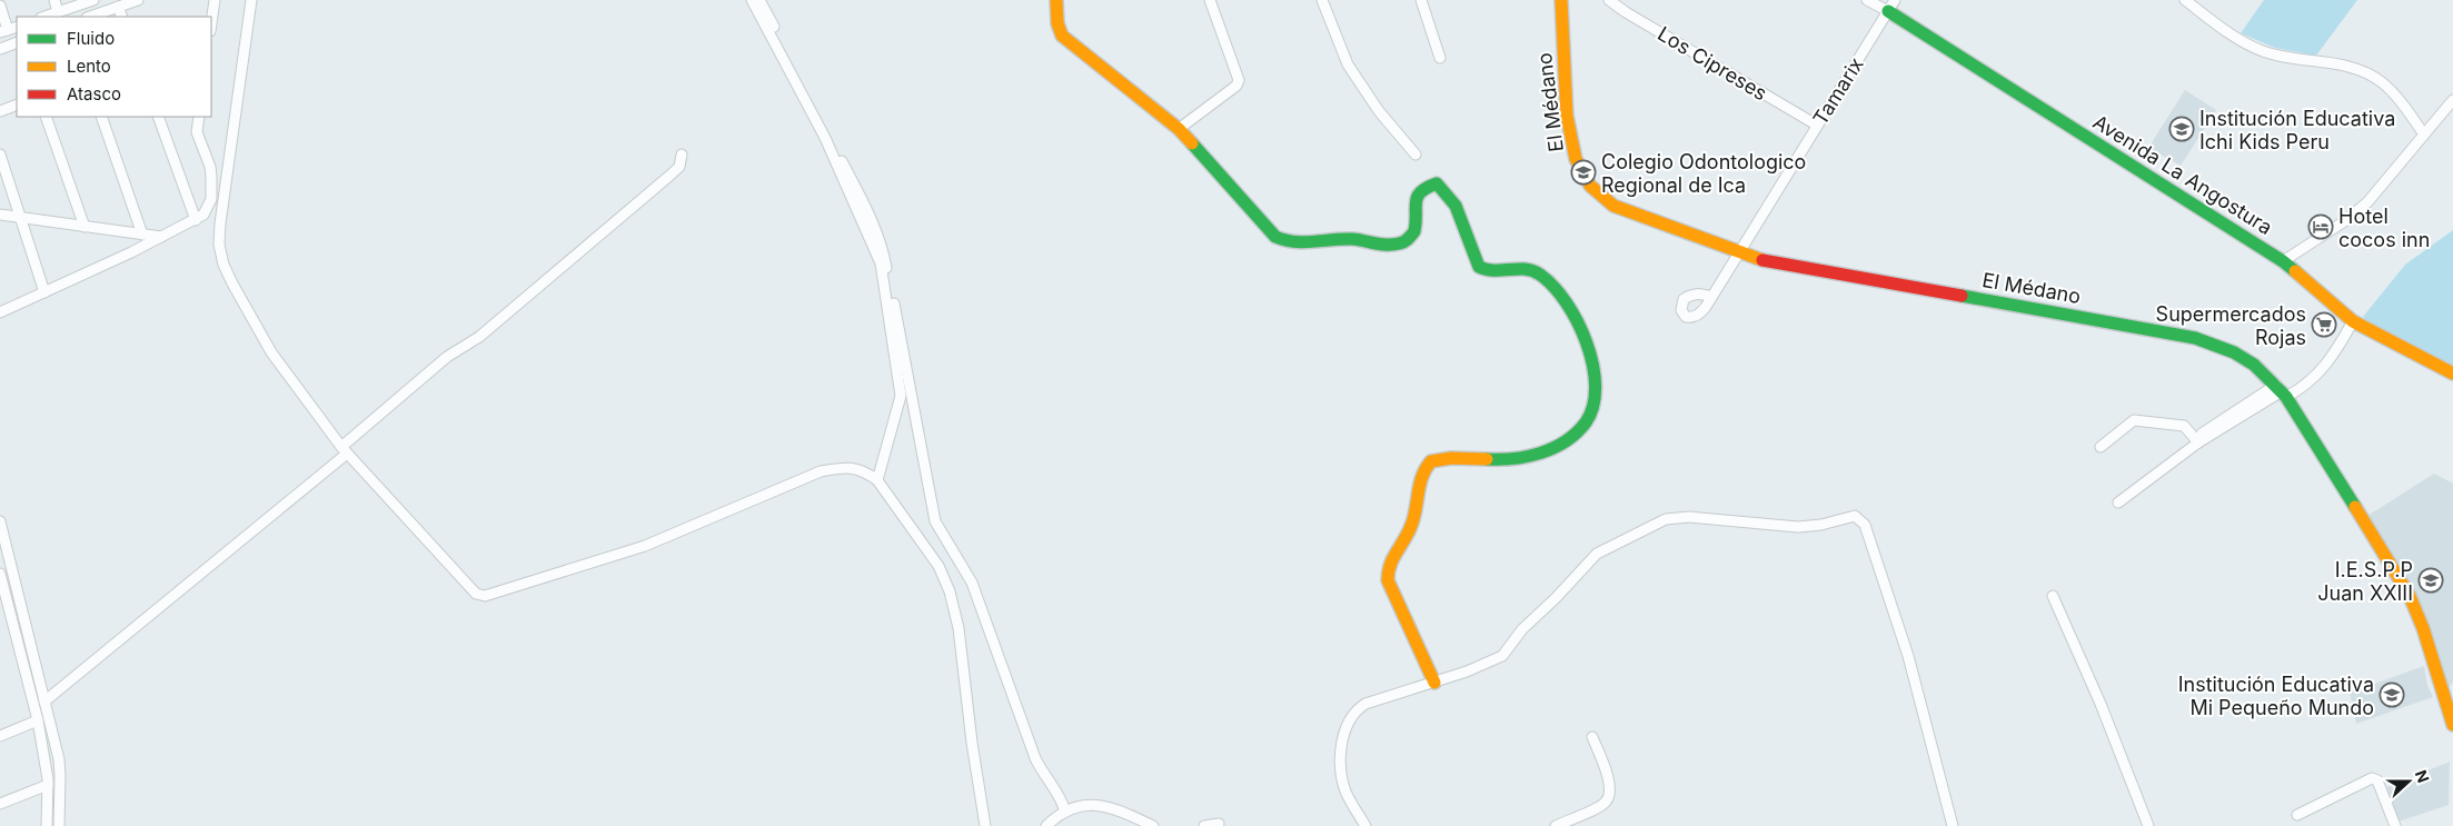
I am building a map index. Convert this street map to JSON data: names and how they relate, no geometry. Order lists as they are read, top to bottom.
{
  "streets": {
    "street": [
      "Los Cipreses",
      "Tamarix",
      "El Médano",
      "Avenida La Angostura"
    ]
  },
  "crossings": [
    ["Los Cipreses", "Tamarix"],
    ["Tamarix", "El Médano"],
    ["Tamarix", "Avenida La Angostura"]
  ],
  "places": {
    "school or university": [
      "Institución Educativa Ichi Kids Peru",
      "Colegio Odontologico Regional de Ica",
      "I.E.S.P.P Juan XXIII",
      "Institución Educativa Mi Pequeño Mundo"
    ],
    "hotel": ["Hotel cocos inn"],
    "supermarket": ["Supermercados Rojas"]
  },
  "legend": ["Fluido", "Lento", "Atasco"],
  "north": "right"
}
